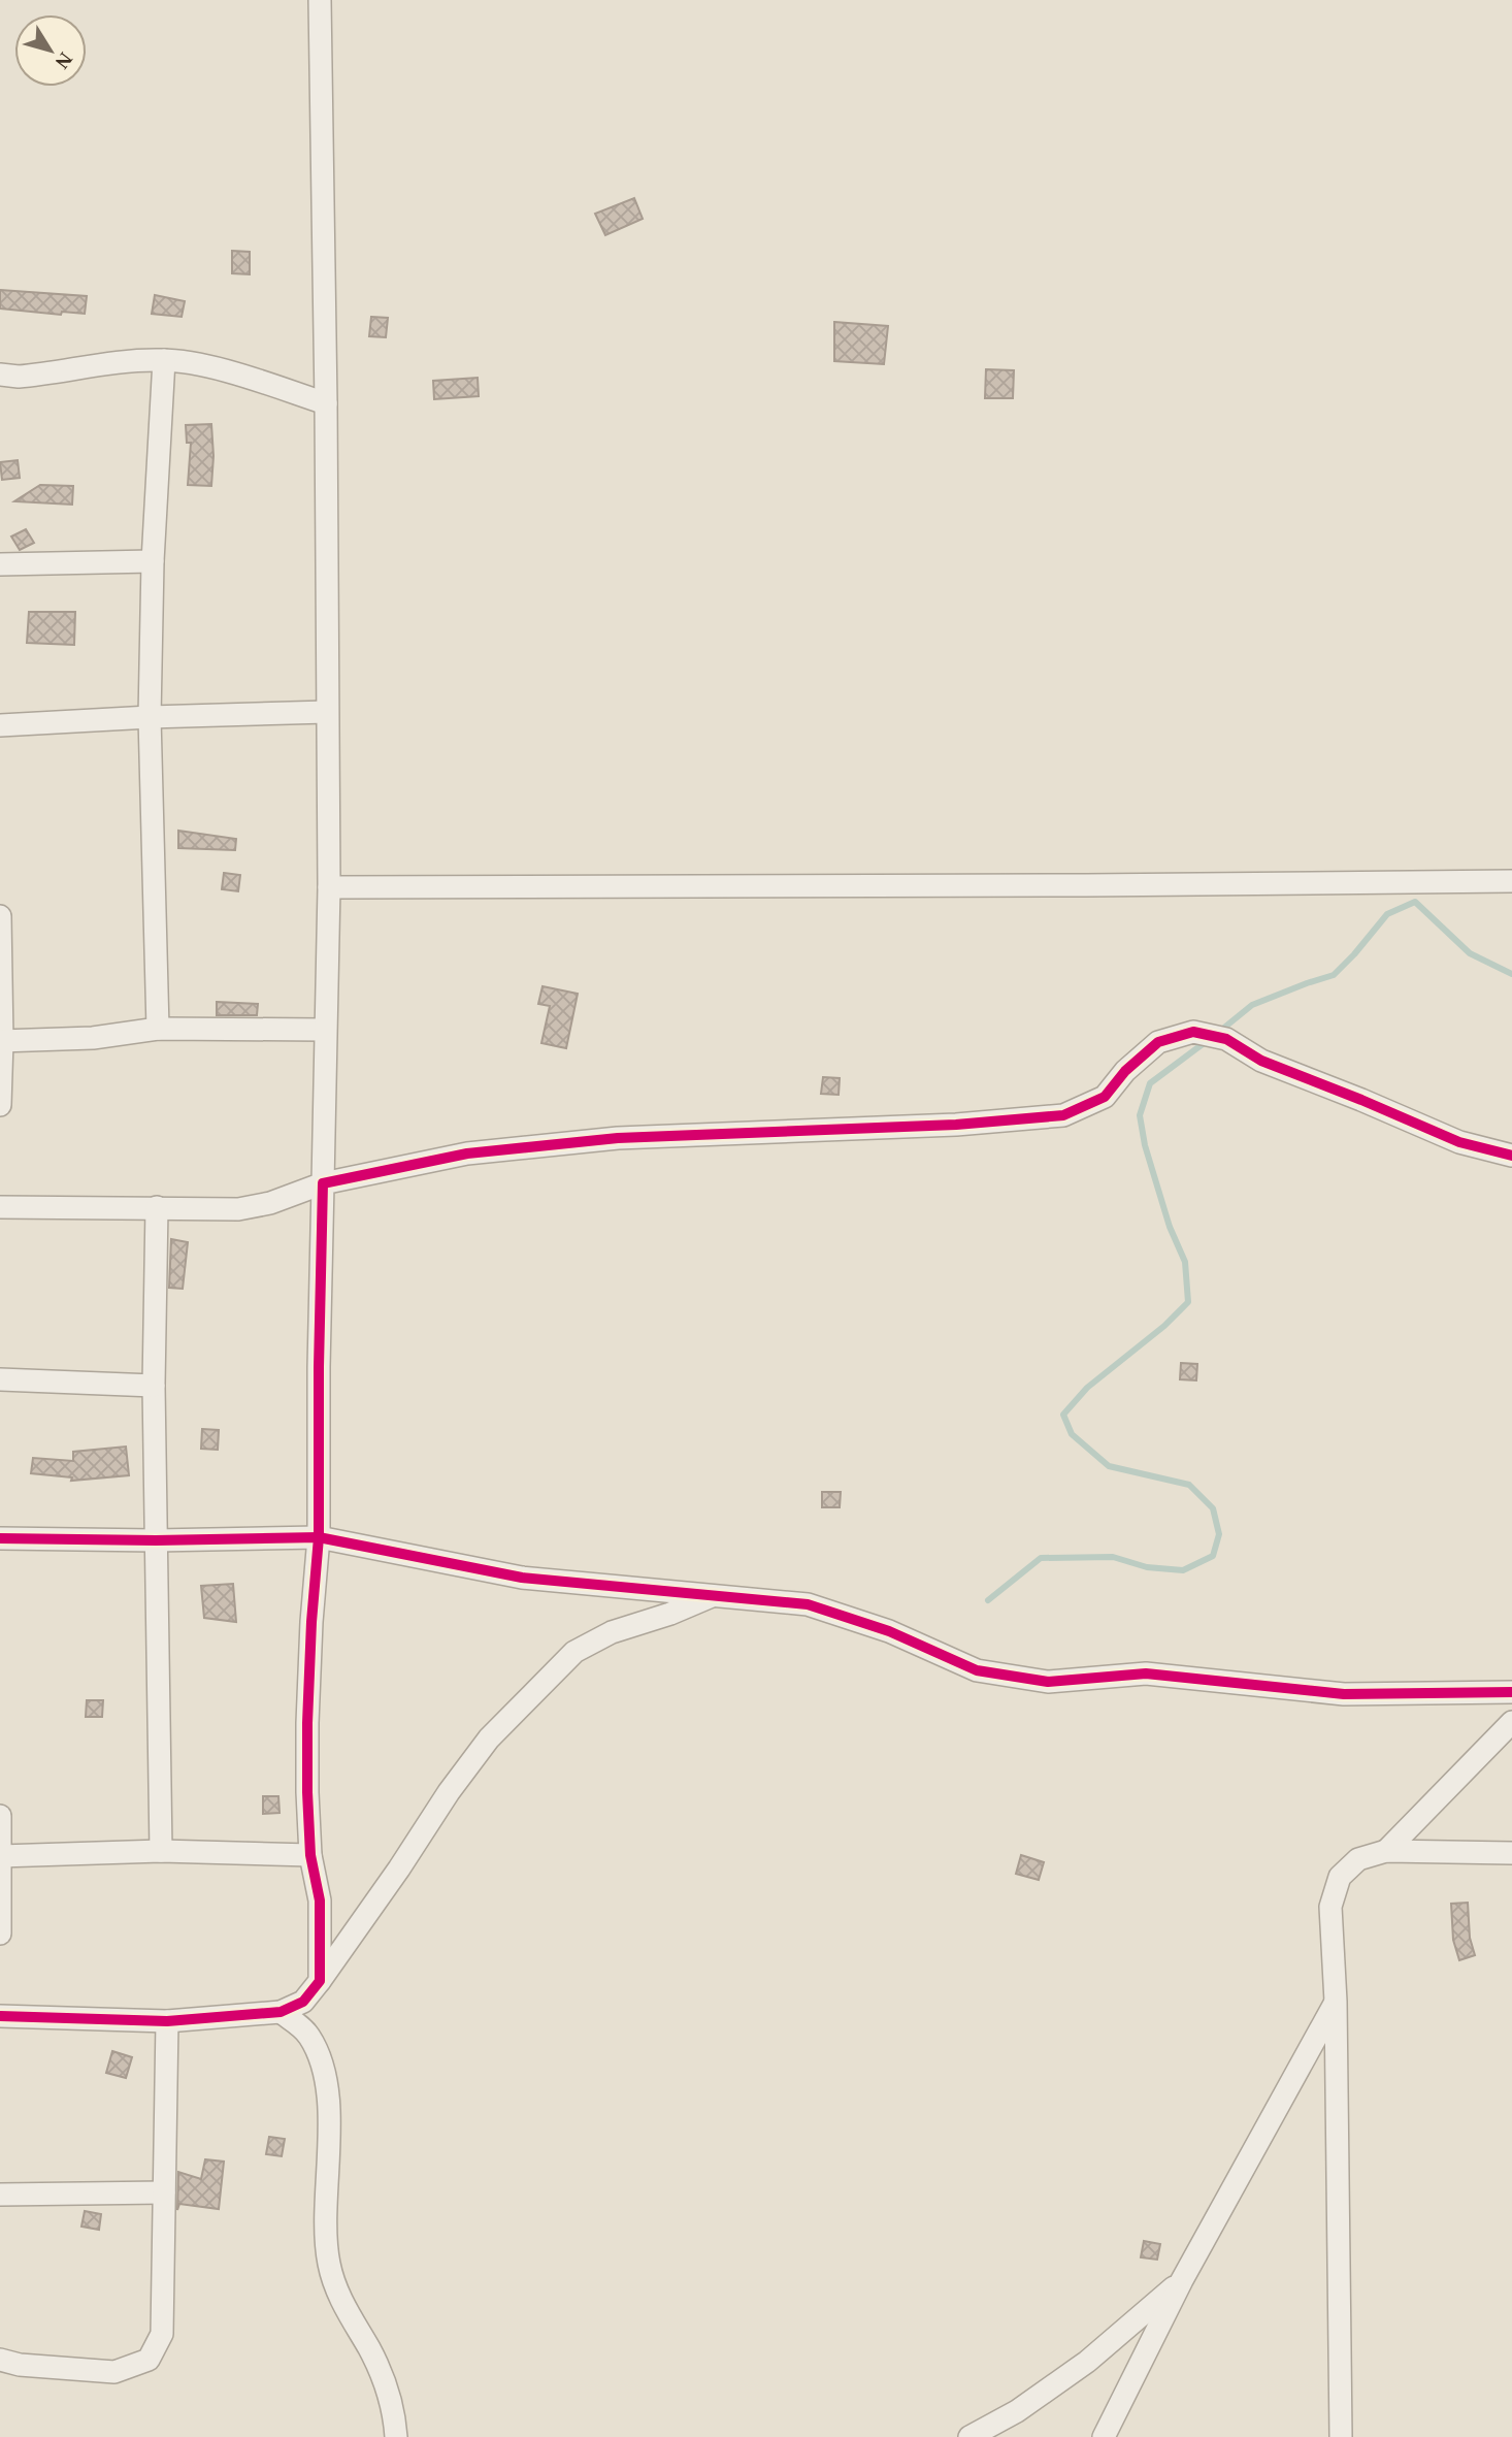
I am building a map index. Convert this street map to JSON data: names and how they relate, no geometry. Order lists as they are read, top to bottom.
{
  "north": "bottom right"
}
